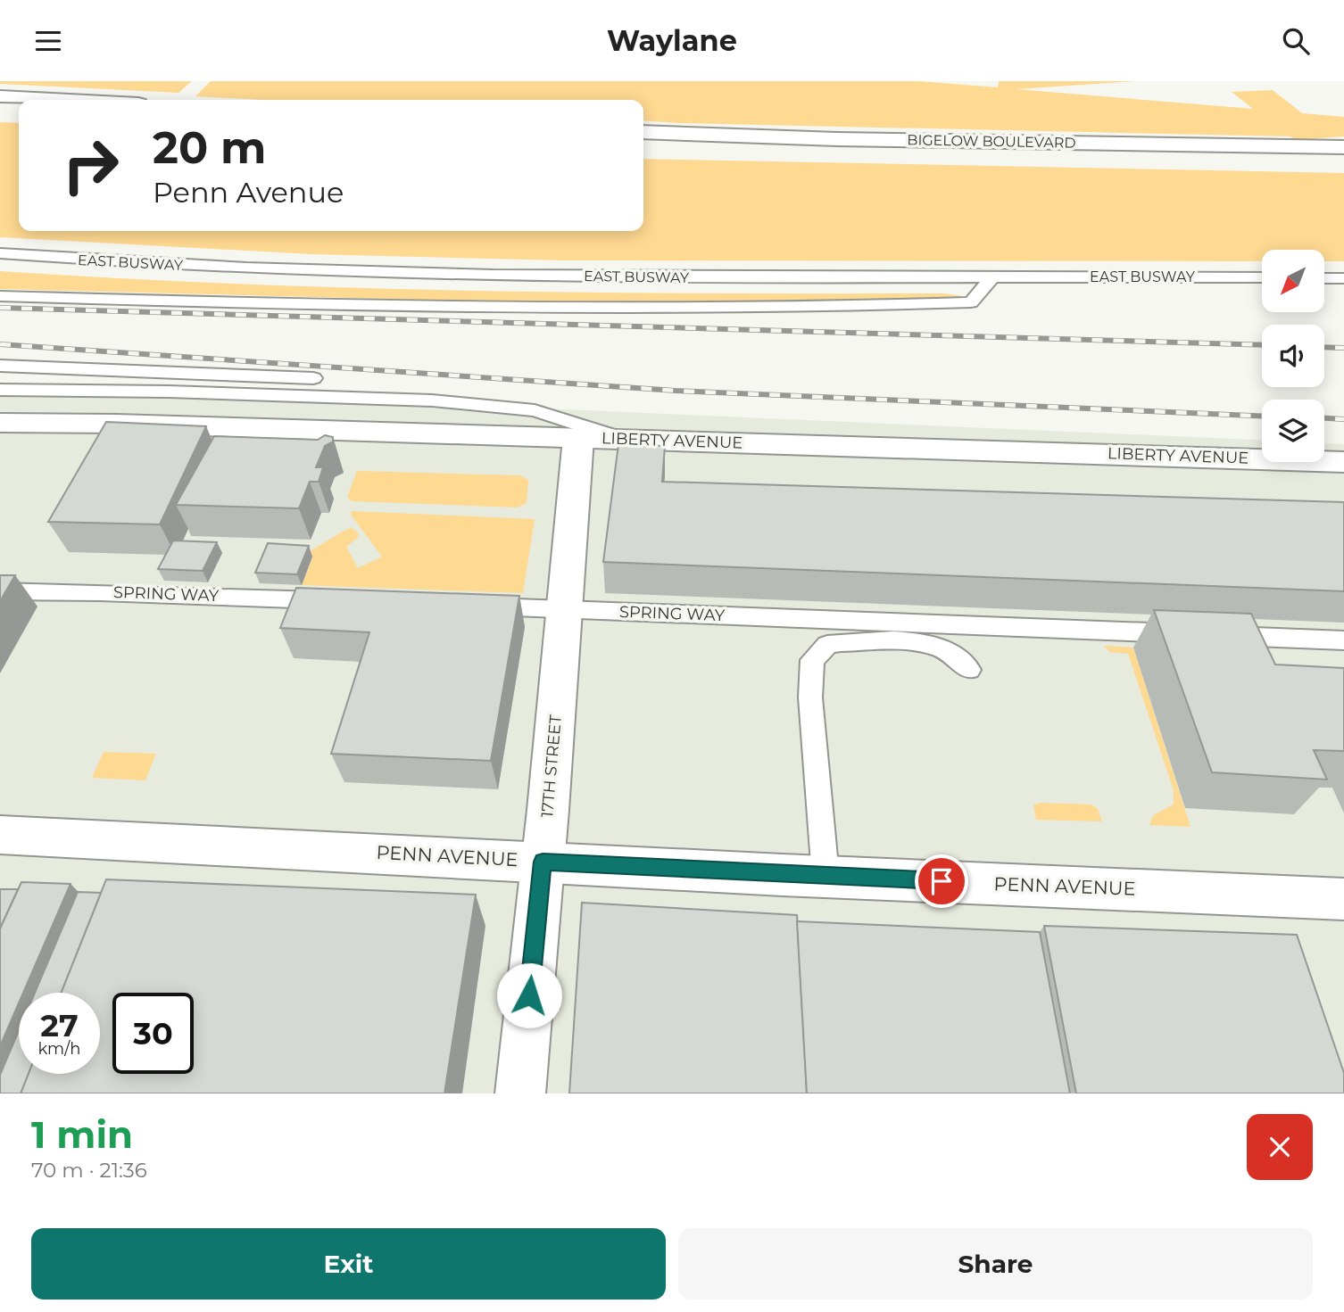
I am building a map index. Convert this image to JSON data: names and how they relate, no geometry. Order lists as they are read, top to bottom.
{
  "streets": {
    "main road": [
      "BIGELOW BOULEVARD",
      "LIBERTY AVENUE",
      "17TH STREET",
      "PENN AVENUE"
    ],
    "lane": ["EAST BUSWAY", "SPRING WAY"]
  },
  "crossings": [
    ["LIBERTY AVENUE", "17TH STREET"],
    ["SPRING WAY", "17TH STREET"],
    ["17TH STREET", "PENN AVENUE"]
  ],
  "north": "bottom left",
  "page": {
    "header": "Waylane",
    "turn": ["20 m", "Penn Avenue"],
    "speed": "27 km/h",
    "limit": "30",
    "heading": ["1 min", "70 m · 21:36"],
    "buttons": ["Exit", "Share"]
  }
}
